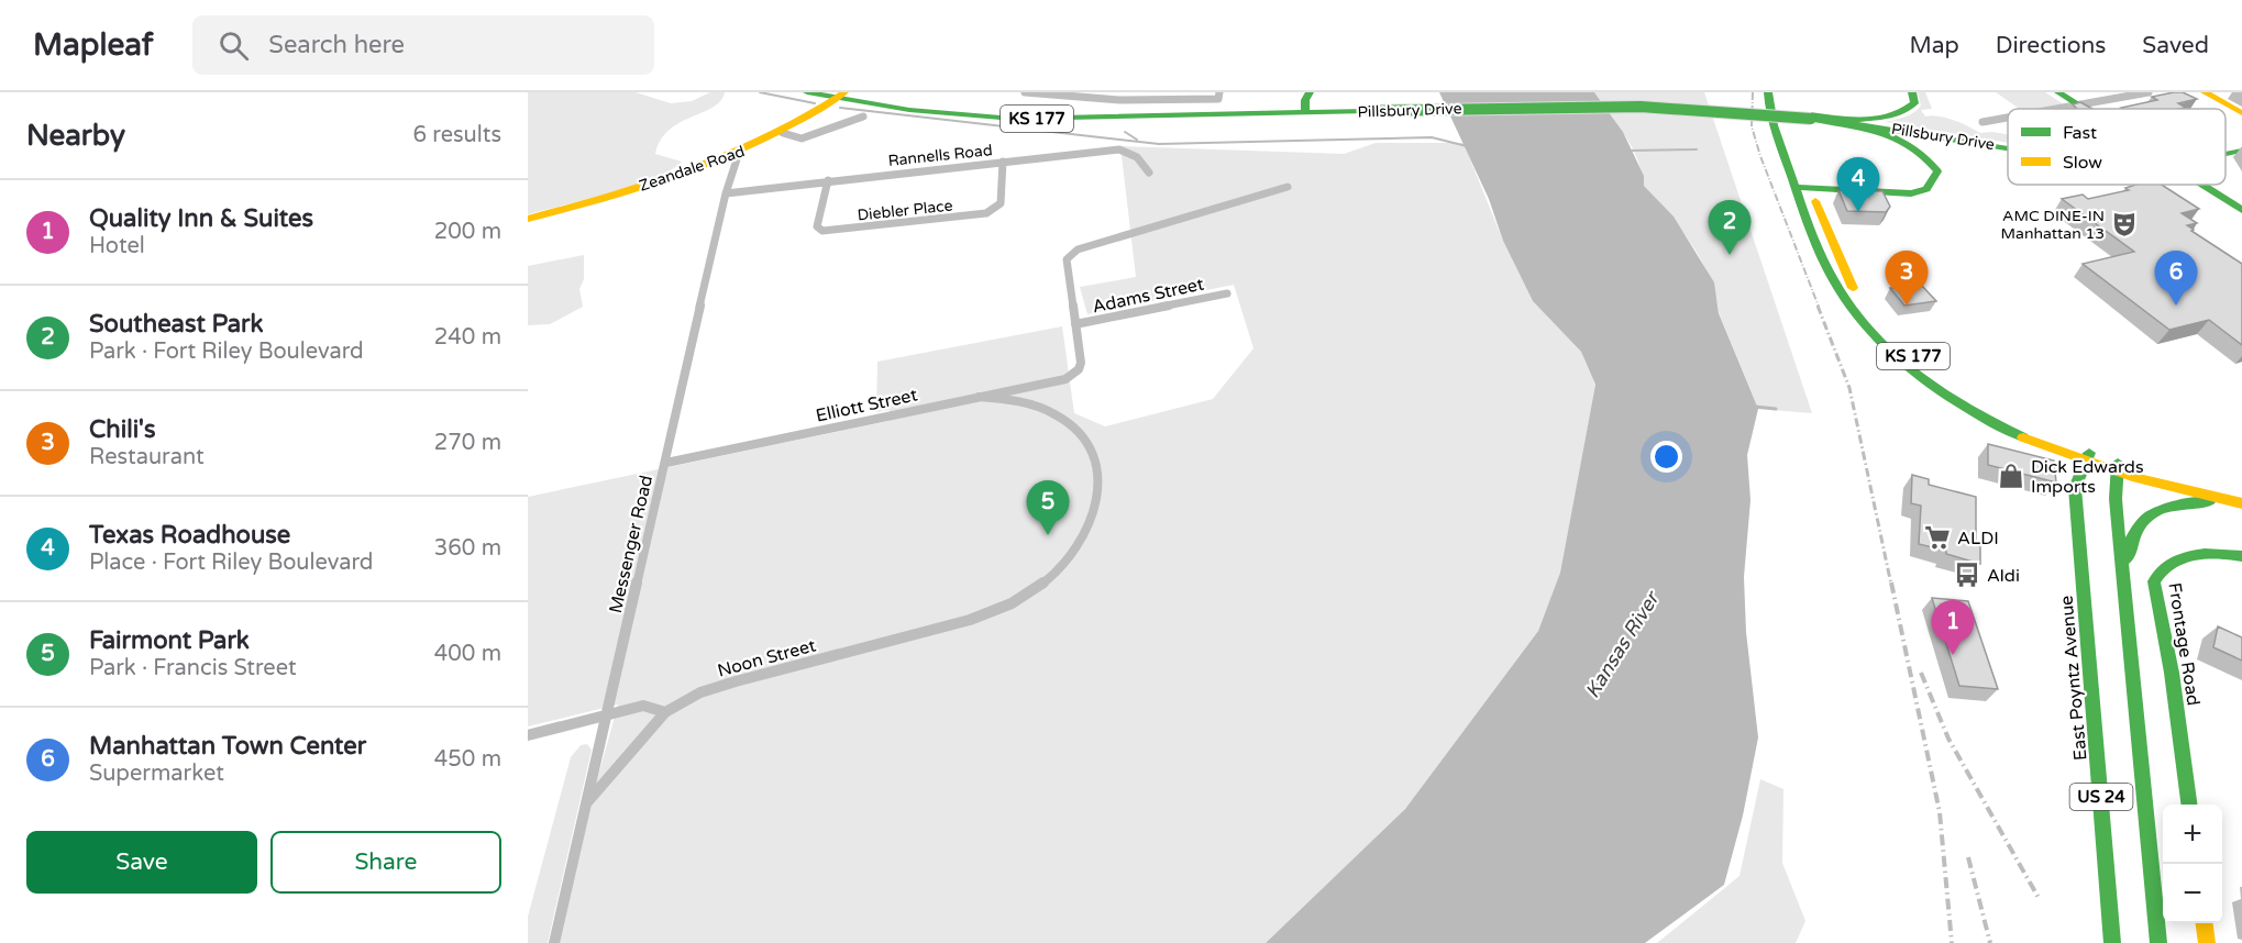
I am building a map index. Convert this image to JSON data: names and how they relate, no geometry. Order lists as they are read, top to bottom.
{
  "streets": {
    "main road": [
      "Pillsbury Drive",
      "KS 177",
      "Zeandale Road",
      "Frontage Road",
      "East Poyntz Avenue",
      "US 24"
    ],
    "street": [
      "Rannells Road",
      "Diebler Place",
      "Adams Street",
      "Elliott Street",
      "Messenger Road",
      "Noon Street"
    ]
  },
  "crossings": [
    ["Pillsbury Drive", "KS 177"],
    ["Pillsbury Drive", "Zeandale Road"],
    ["KS 177", "East Poyntz Avenue"],
    ["Rannells Road", "Diebler Place"],
    ["Rannells Road", "Messenger Road"],
    ["Zeandale Road", "Messenger Road"],
    ["Adams Street", "Elliott Street"],
    ["Elliott Street", "Messenger Road"],
    ["Elliott Street", "Noon Street"],
    ["Messenger Road", "Noon Street"]
  ],
  "water": ["Kansas River"],
  "places": {
    "theatre": ["AMC DINE-IN Manhattan 13"],
    "shop": ["Dick Edwards Imports"],
    "supermarket": ["ALDI"],
    "bus stop": ["Aldi"]
  },
  "legend": ["Fast", "Slow"],
  "page": {
    "header": "Mapleaf",
    "search": "Search here",
    "nav": ["Map", "Directions", "Saved"],
    "heading": ["Nearby", "6 results"],
    "pins": [
      "4",
      "2",
      "3",
      "6",
      "5",
      "1"
    ],
    "list": [
      {
        "mark": "1",
        "name": "Quality Inn & Suites",
        "note": "Hotel",
        "value": "200 m"
      },
      {
        "mark": "2",
        "name": "Southeast Park",
        "note": "Park · Fort Riley Boulevard",
        "value": "240 m"
      },
      {
        "mark": "3",
        "name": "Chili's",
        "note": "Restaurant",
        "value": "270 m"
      },
      {
        "mark": "4",
        "name": "Texas Roadhouse",
        "note": "Place · Fort Riley Boulevard",
        "value": "360 m"
      },
      {
        "mark": "5",
        "name": "Fairmont Park",
        "note": "Park · Francis Street",
        "value": "400 m"
      },
      {
        "mark": "6",
        "name": "Manhattan Town Center",
        "note": "Supermarket",
        "value": "450 m"
      }
    ],
    "map_buttons": ["+", "−"],
    "buttons": ["Save", "Share"]
  }
}
